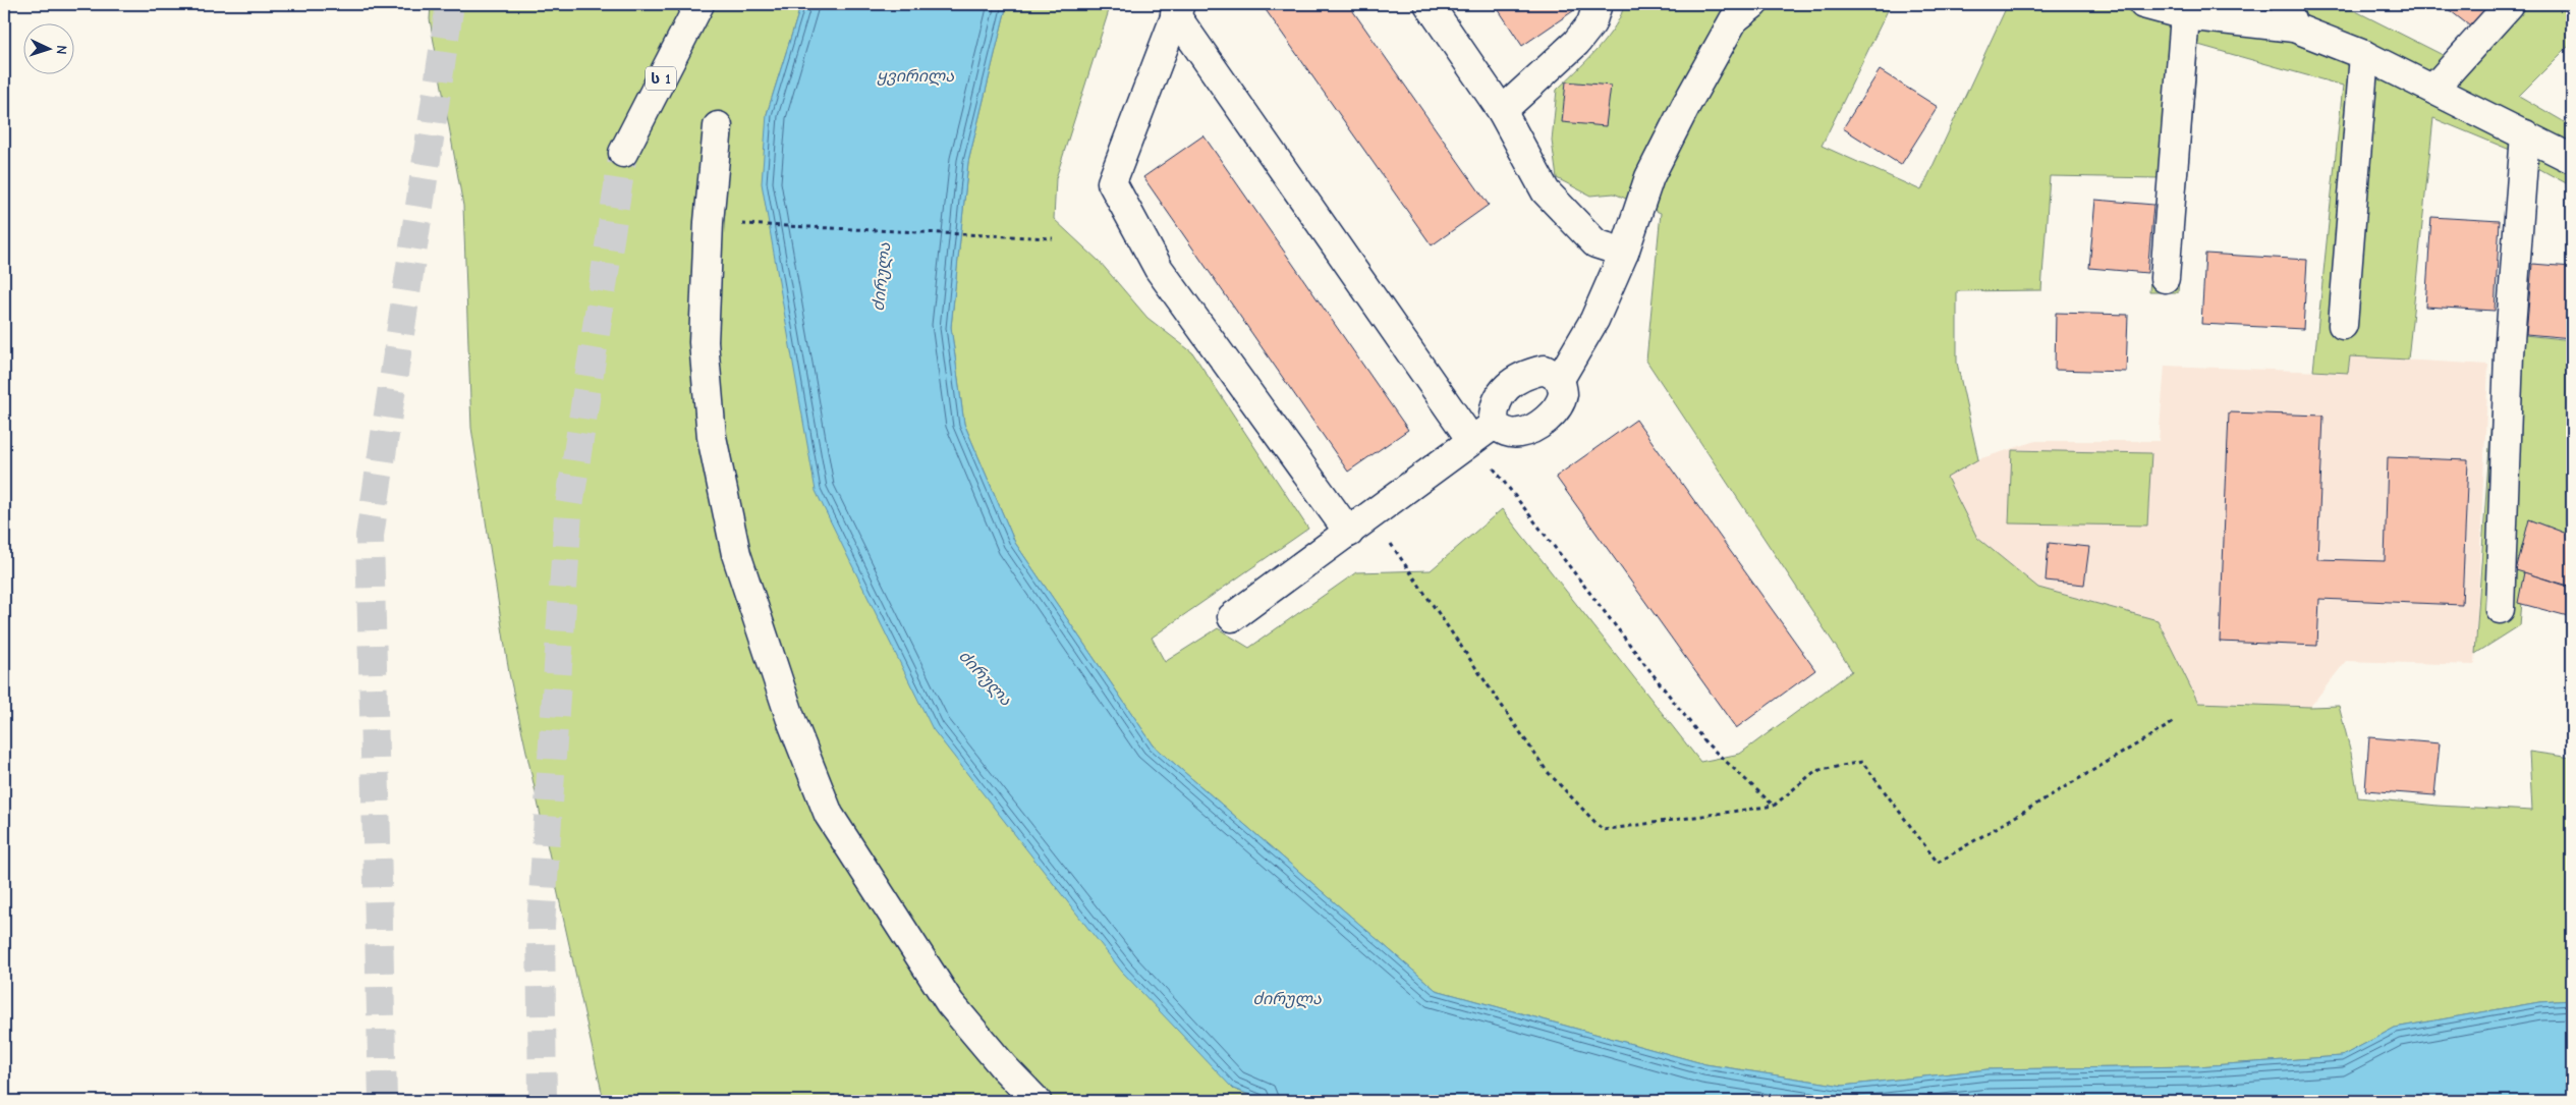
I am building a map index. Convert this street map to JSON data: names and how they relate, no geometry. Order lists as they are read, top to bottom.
{
  "streets": {
    "main road": ["ს 1"]
  },
  "water": ["ყვირილა", "ძირულა"],
  "north": "right"
}
